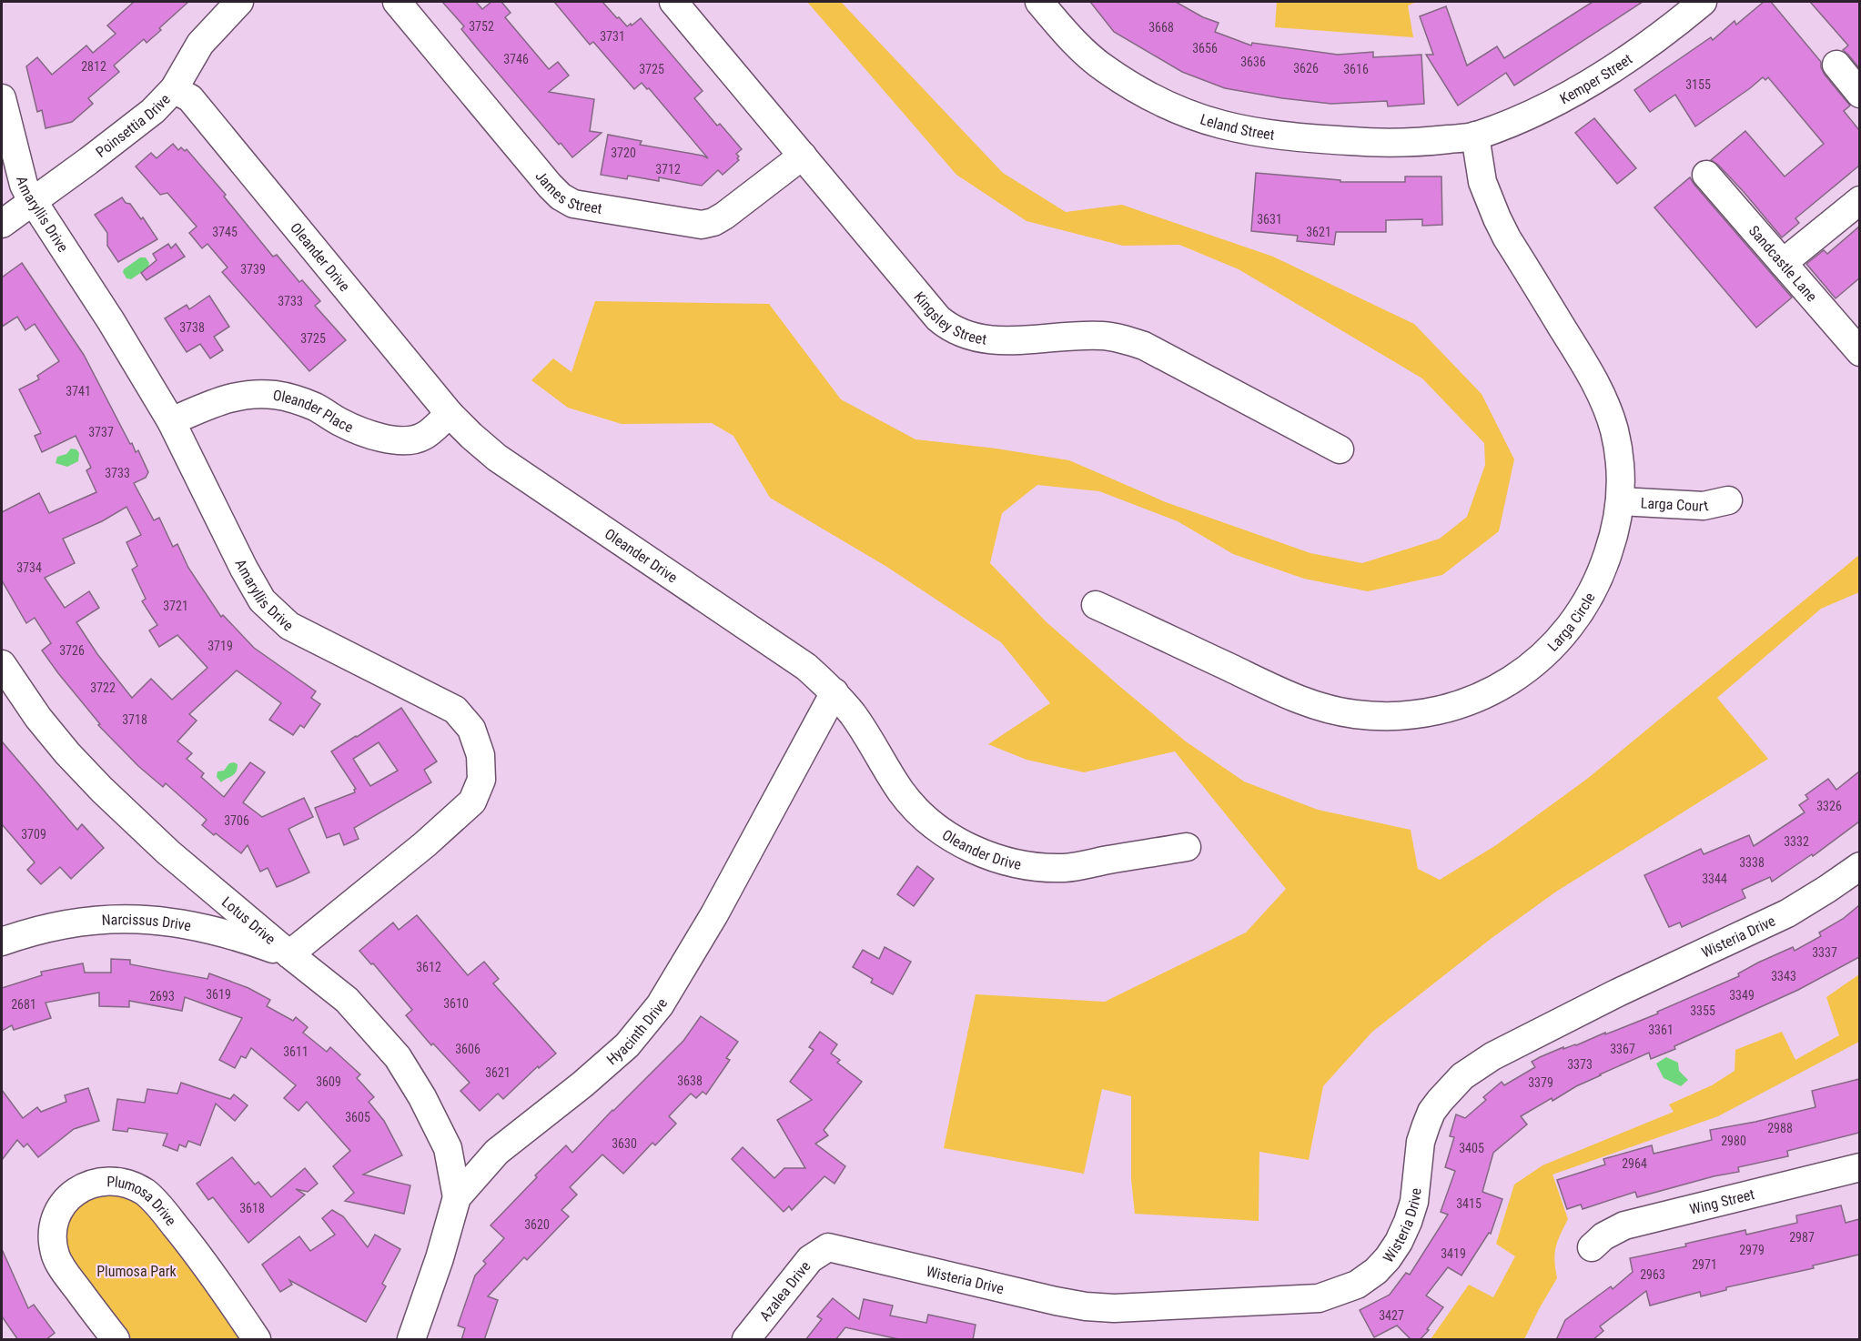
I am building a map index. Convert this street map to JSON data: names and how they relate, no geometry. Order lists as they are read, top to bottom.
{
  "streets": {
    "street": [
      "Kemper Street",
      "Poinsettia Drive",
      "Leland Street",
      "James Street",
      "Amaryllis Drive",
      "Oleander Drive",
      "Sandcastle Lane",
      "Kingsley Street",
      "Oleander Place",
      "Larga Court",
      "Larga Circle",
      "Lotus Drive",
      "Narcissus Drive",
      "Wisteria Drive",
      "Hyacinth Drive",
      "Wing Street",
      "Plumosa Drive",
      "Azalea Drive"
    ]
  },
  "crossings": [
    ["Kemper Street", "Leland Street"],
    ["Kemper Street", "Larga Circle"],
    ["Poinsettia Drive", "Amaryllis Drive"],
    ["Poinsettia Drive", "Oleander Drive"],
    ["Leland Street", "Larga Circle"],
    ["James Street", "Kingsley Street"],
    ["Amaryllis Drive", "Oleander Place"],
    ["Amaryllis Drive", "Lotus Drive"],
    ["Amaryllis Drive", "Narcissus Drive"],
    ["Oleander Drive", "Oleander Place"],
    ["Oleander Drive", "Hyacinth Drive"],
    ["Larga Court", "Larga Circle"],
    ["Lotus Drive", "Narcissus Drive"],
    ["Lotus Drive", "Hyacinth Drive"],
    ["Wisteria Drive", "Azalea Drive"]
  ],
  "parks": ["Plumosa Park"],
  "house_numbers": [
    "3752",
    "3668",
    "3731",
    "3656",
    "3746",
    "3636",
    "2812",
    "3626",
    "3725",
    "3616",
    "3155",
    "3720",
    "3712",
    "3631",
    "3745",
    "3621",
    "3739",
    "3733",
    "3738",
    "3725",
    "3741",
    "3737",
    "3733",
    "3734",
    "3721",
    "3719",
    "3726",
    "3722",
    "3718",
    "3326",
    "3706",
    "3709",
    "3332",
    "3338",
    "3344",
    "3337",
    "3612",
    "3343",
    "3619",
    "3349",
    "2693",
    "3610",
    "2681",
    "3355",
    "3361",
    "3606",
    "3367",
    "3611",
    "3373",
    "3621",
    "3638",
    "3609",
    "3379",
    "3605",
    "2988",
    "2980",
    "3630",
    "3405",
    "2964",
    "3415",
    "3618",
    "3620",
    "2987",
    "2979",
    "3419",
    "2971",
    "2963",
    "3427"
  ]
}
